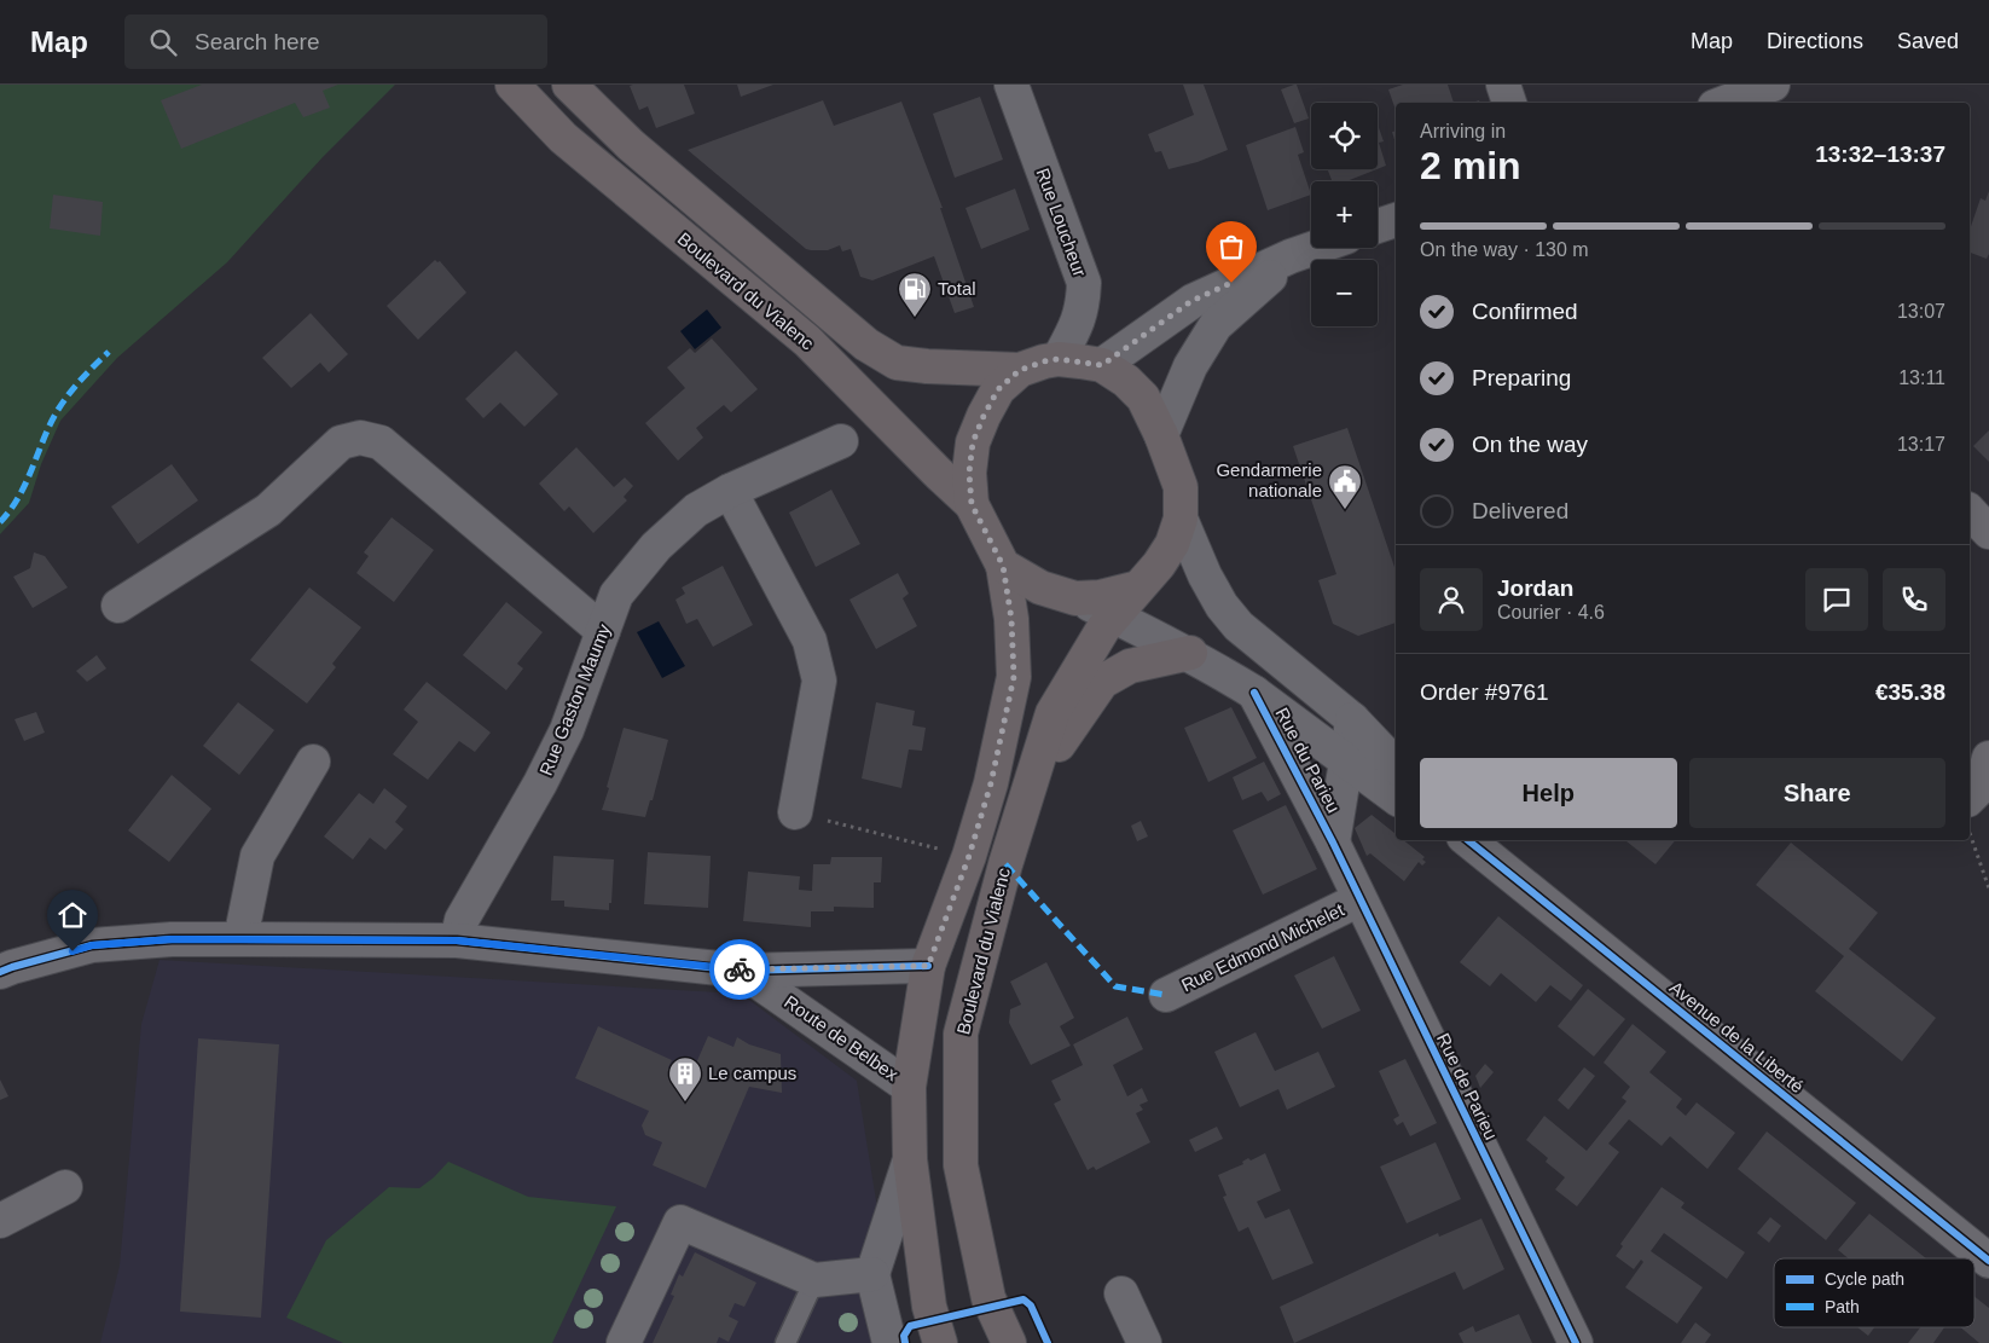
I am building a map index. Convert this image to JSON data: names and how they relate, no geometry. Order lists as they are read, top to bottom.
{
  "streets": {
    "main road": ["Boulevard du Vialenc"],
    "street": [
      "Rue Loucheur",
      "Rue Gaston Maumy",
      "Rue du Parieu",
      "Rue Edmond Michelet",
      "Avenue de la Liberté",
      "Route de Belbex",
      "Rue de Parieu"
    ]
  },
  "crossings": [
    ["Boulevard du Vialenc", "Route de Belbex"],
    ["Rue Gaston Maumy", "Route de Belbex"],
    ["Rue du Parieu", "Rue de Parieu"],
    ["Rue Edmond Michelet", "Rue de Parieu"]
  ],
  "places": {
    "fuel station": ["Total"],
    "public building": ["Gendarmerie nationale"],
    "building": ["Le campus"]
  },
  "legend": ["Cycle path", "Path"],
  "page": {
    "header": "Map",
    "search": "Search here",
    "nav": ["Map", "Directions", "Saved"],
    "map_buttons": ["+", "−"],
    "heading": ["2 min", "Arriving in", "13:32–13:37"],
    "panel": [
      "Jordan",
      "Courier · 4.6",
      "Order #9761",
      "€35.38"
    ],
    "bar": "On the way · 130 m",
    "list": [
      ["Confirmed", "13:07"],
      ["Preparing", "13:11"],
      ["On the way", "13:17"],
      "Delivered"
    ],
    "buttons": ["Help", "Share"]
  }
}
